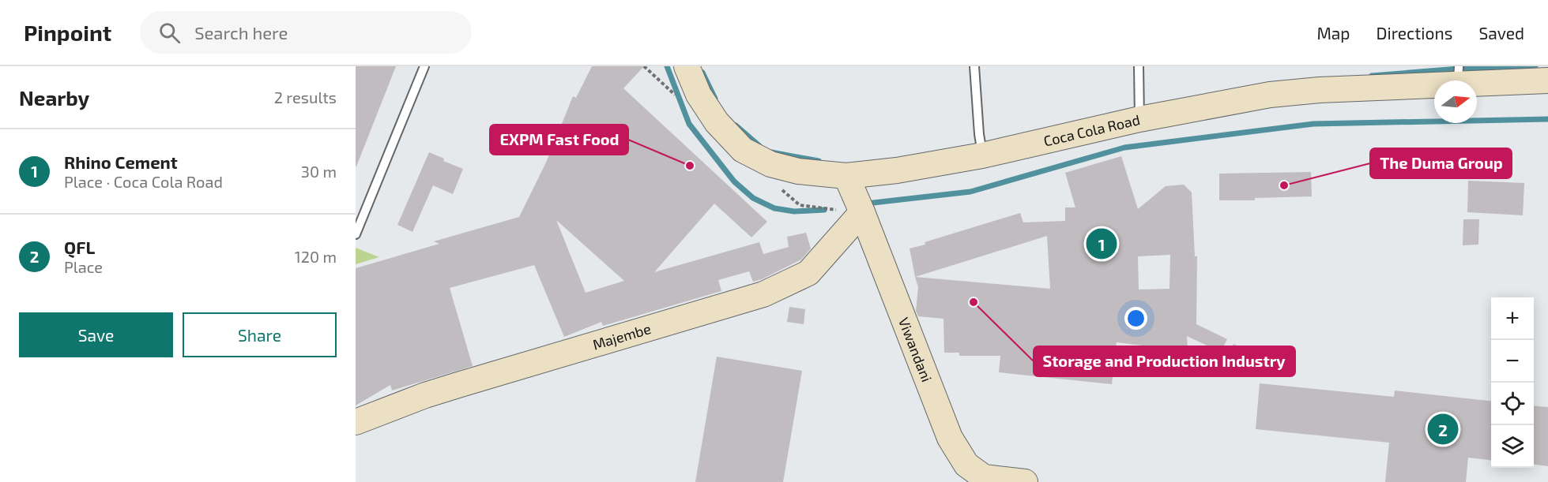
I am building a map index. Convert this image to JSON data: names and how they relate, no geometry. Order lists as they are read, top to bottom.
{
  "streets": {
    "street": ["Coca Cola Road", "Majembe", "Viwandani"]
  },
  "crossings": [
    ["Coca Cola Road", "Viwandani"],
    ["Majembe", "Viwandani"]
  ],
  "places": ["EXPM Fast Food", "The Duma Group", "Storage and Production Industry"],
  "north": "right",
  "page": {
    "header": "Pinpoint",
    "search": "Search here",
    "nav": ["Map", "Directions", "Saved"],
    "heading": ["Nearby", "2 results"],
    "list": [
      {
        "mark": "1",
        "name": "Rhino Cement",
        "note": "Place · Coca Cola Road",
        "value": "30 m"
      },
      {
        "mark": "2",
        "name": "QFL",
        "note": "Place",
        "value": "120 m"
      }
    ],
    "pins": ["1", "2"],
    "map_buttons": ["+", "−"],
    "buttons": ["Save", "Share"]
  }
}
